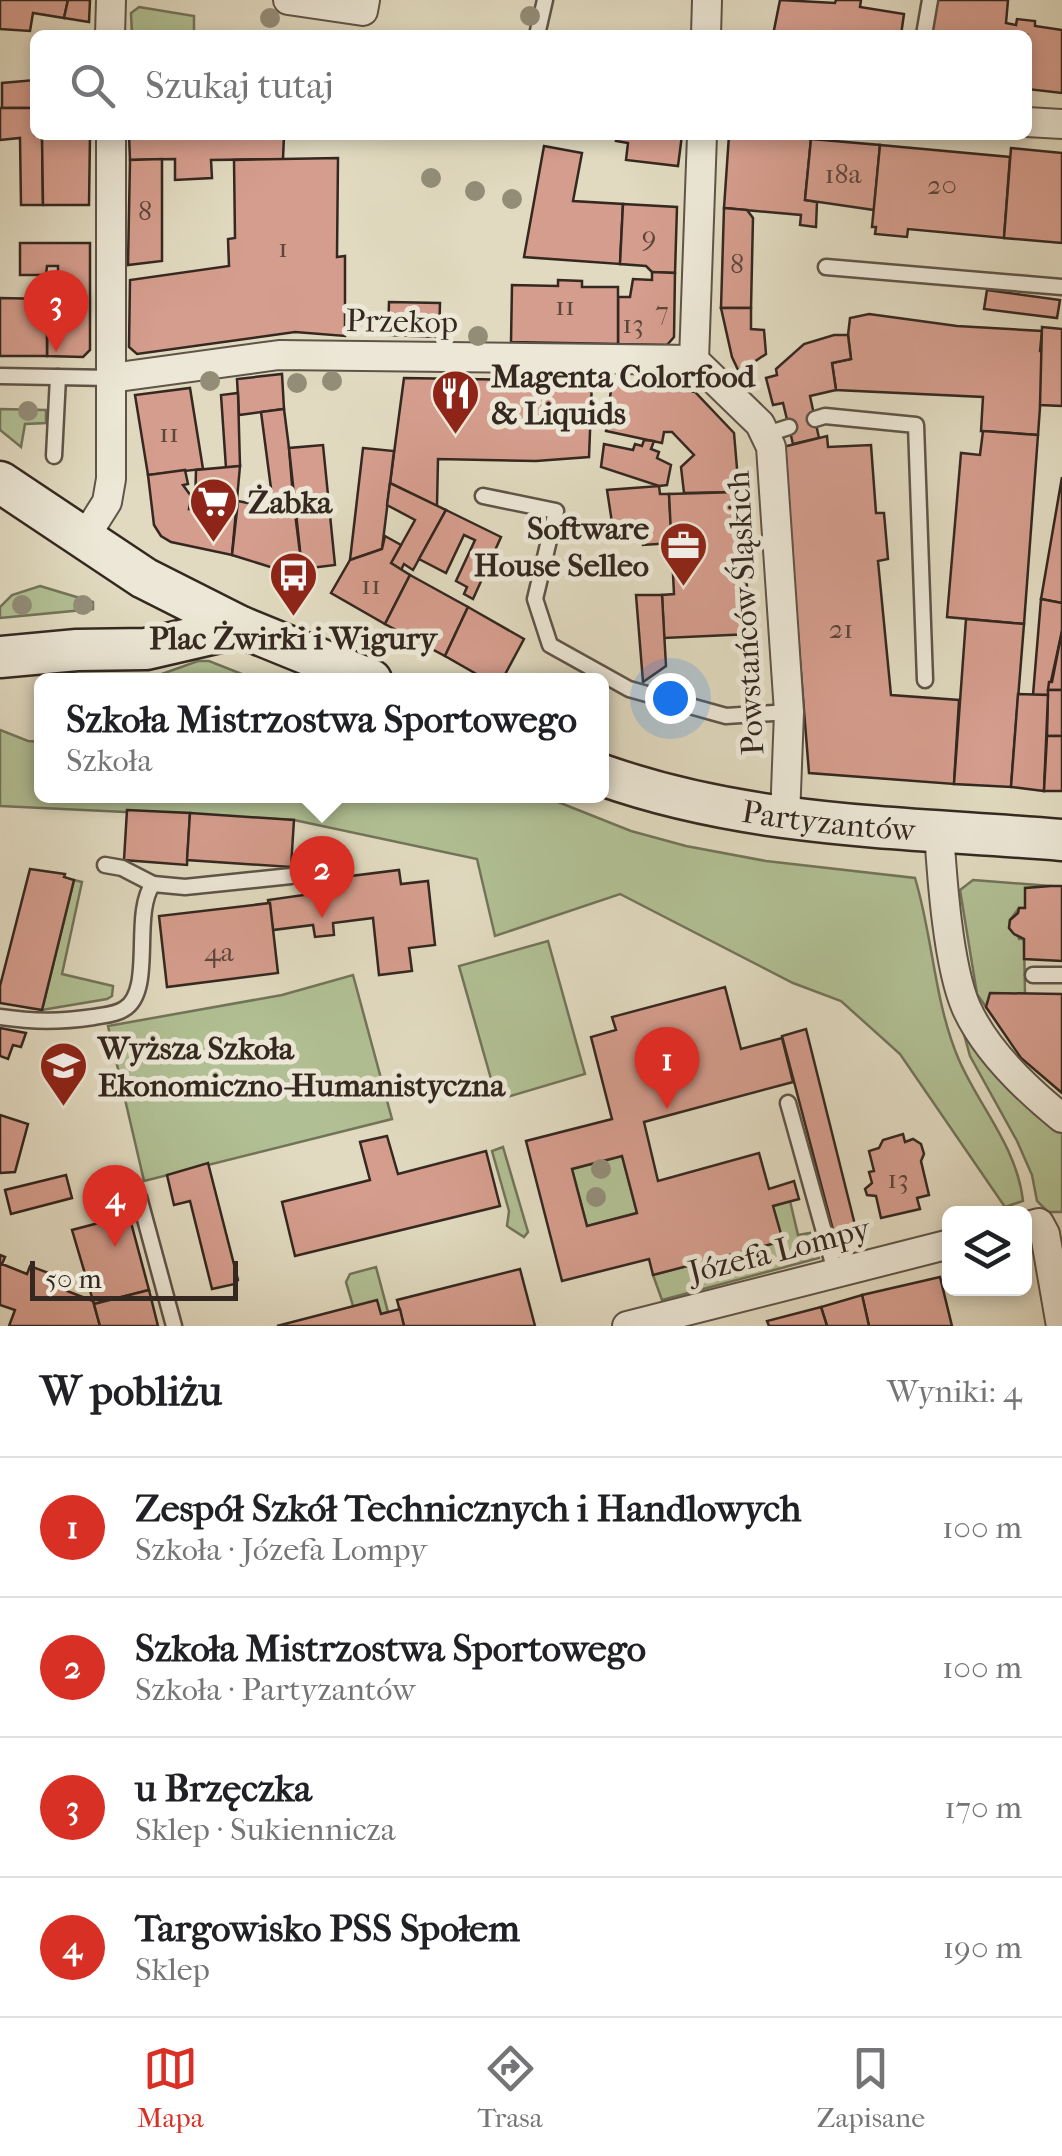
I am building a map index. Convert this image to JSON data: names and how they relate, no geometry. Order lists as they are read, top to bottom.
{
  "streets": {
    "main road": ["Partyzantów"],
    "street": ["Przekop", "Powstańców Śląskich", "Józefa Lompy"]
  },
  "crossings": [
    ["Przekop", "Powstańców Śląskich"],
    ["Powstańców Śląskich", "Partyzantów"]
  ],
  "places": {
    "restaurant": ["Magenta Colorfood & Liquids"],
    "supermarket": ["Żabka"],
    "office": ["Software House Selleo"],
    "bus stop": ["Plac Żwirki i Wigury"],
    "school or university": ["Wyższa Szkoła Ekonomiczno-Humanistyczna"]
  },
  "house_numbers": [
    "18a",
    "20",
    "8",
    "9",
    "1",
    "8",
    "11",
    "7",
    "13",
    "11",
    "11",
    "21",
    "4a",
    "13"
  ],
  "scale_bar": "50 m",
  "page": {
    "search": "Szukaj tutaj",
    "pins": [
      "3",
      "2",
      "1",
      "4"
    ],
    "popup": ["Szkoła Mistrzostwa Sportowego", "Szkoła"],
    "scale": "50 m",
    "heading": ["W pobliżu", "Wyniki: 4"],
    "list": [
      {
        "mark": "1",
        "name": "Zespół Szkół Technicznych i Handlowych",
        "note": "Szkoła · Józefa Lompy",
        "value": "100 m"
      },
      {
        "mark": "2",
        "name": "Szkoła Mistrzostwa Sportowego",
        "note": "Szkoła · Partyzantów",
        "value": "100 m"
      },
      {
        "mark": "3",
        "name": "u Brzęczka",
        "note": "Sklep · Sukiennicza",
        "value": "170 m"
      },
      {
        "mark": "4",
        "name": "Targowisko PSS Społem",
        "note": "Sklep",
        "value": "190 m"
      }
    ],
    "nav": ["Mapa", "Trasa", "Zapisane"]
  }
}
